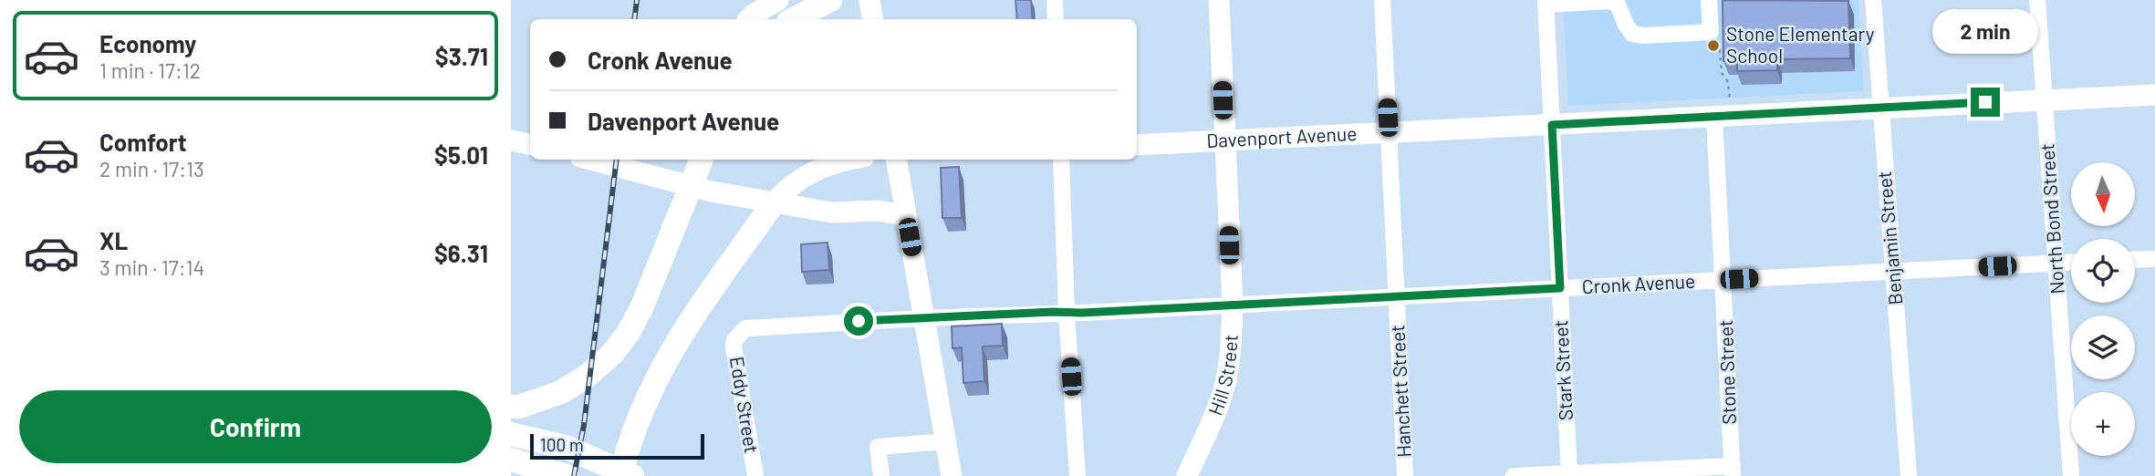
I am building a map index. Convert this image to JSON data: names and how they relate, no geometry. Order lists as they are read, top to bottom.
{
  "streets": {
    "main road": ["Davenport Avenue", "Hill Street"],
    "street": [
      "North Bond Street",
      "Benjamin Street",
      "Cronk Avenue",
      "Stark Street",
      "Stone Street",
      "Hanchett Street",
      "Eddy Street"
    ]
  },
  "crossings": [
    ["Davenport Avenue", "North Bond Street"],
    ["Davenport Avenue", "Benjamin Street"],
    ["Davenport Avenue", "Stark Street"],
    ["Davenport Avenue", "Stone Street"],
    ["Davenport Avenue", "Hill Street"],
    ["Davenport Avenue", "Hanchett Street"],
    ["North Bond Street", "Cronk Avenue"],
    ["Benjamin Street", "Cronk Avenue"],
    ["Cronk Avenue", "Stark Street"],
    ["Cronk Avenue", "Stone Street"],
    ["Cronk Avenue", "Hill Street"],
    ["Cronk Avenue", "Hanchett Street"],
    ["Cronk Avenue", "Eddy Street"]
  ],
  "places": ["Stone Elementary School"],
  "scale_bar": "100 m",
  "north": "bottom",
  "page": {
    "bubble": "2 min",
    "list": [
      {
        "name": "Economy",
        "note": "1 min · 17:12",
        "value": "$3.71"
      },
      {
        "name": "Comfort",
        "note": "2 min · 17:13",
        "value": "$5.01"
      },
      {
        "name": "XL",
        "note": "3 min · 17:14",
        "value": "$6.31"
      }
    ],
    "banner": ["Cronk Avenue", "Davenport Avenue"],
    "map_buttons": "+",
    "buttons": "Confirm",
    "scale": "100 m"
  }
}
